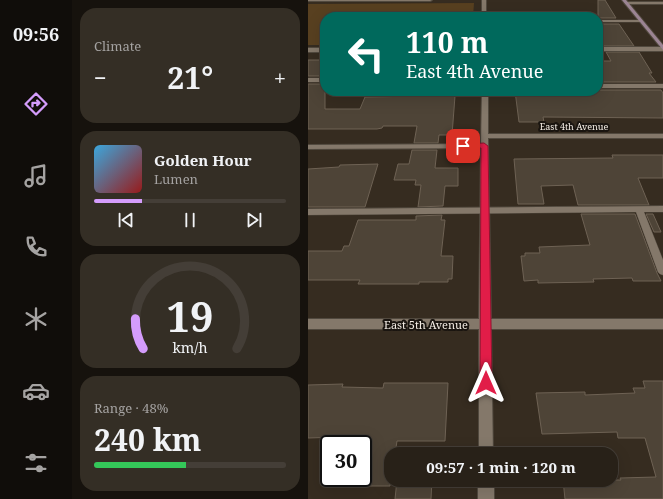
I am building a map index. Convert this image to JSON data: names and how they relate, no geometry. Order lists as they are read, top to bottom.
{
  "streets": {
    "street": ["East 4th Avenue", "East 5th Avenue"]
  },
  "page": {
    "tabs": "09:56",
    "tile": [
      "Climate",
      ["Range · 48%", "240 km"]
    ],
    "turn": ["110 m", "East 4th Avenue"],
    "heat": ["−", "21°", "+"],
    "song": ["Golden Hour", "Lumen"],
    "limit": "30",
    "trip": "09:57 · 1 min · 120 m",
    "gauge": ["19", "km/h"]
  }
}
